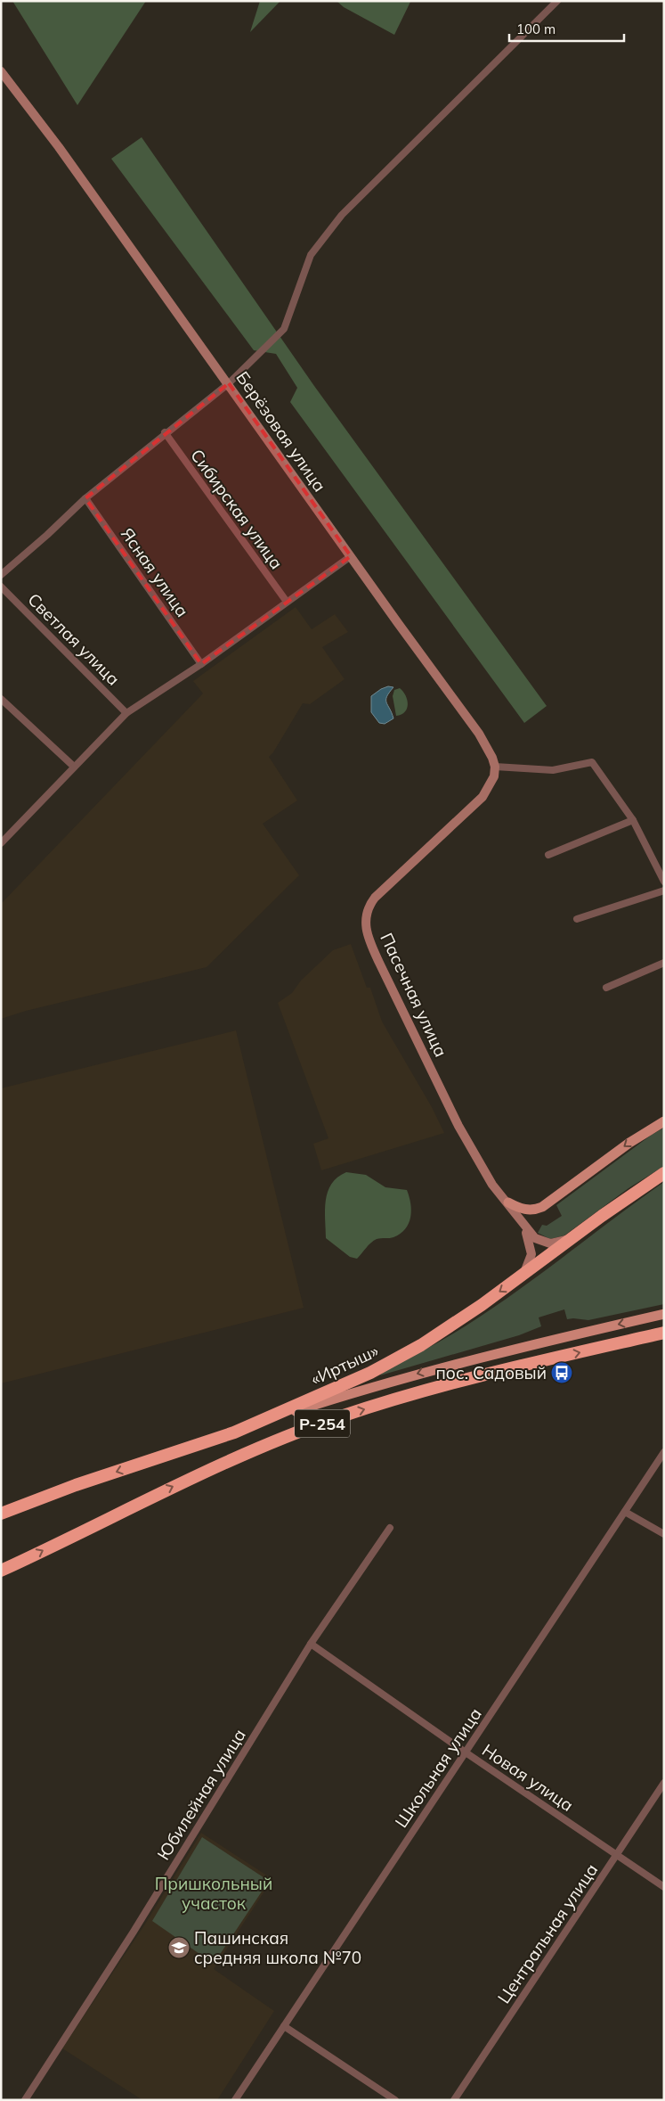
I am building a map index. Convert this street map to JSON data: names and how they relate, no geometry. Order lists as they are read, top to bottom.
{
  "streets": {
    "highway": ["«Иртыш»", "Р-254"],
    "main road": ["Берёзовая улица", "Пасечная улица"],
    "street": [
      "Сибирская улица",
      "Ясная улица",
      "Светлая улица",
      "Школьная улица",
      "Новая улица",
      "Юбилейная улица",
      "Центральная улица"
    ]
  },
  "crossings": [
    ["Берёзовая улица", "Пасечная улица"],
    ["Школьная улица", "Новая улица"],
    ["Новая улица", "Юбилейная улица"],
    ["Новая улица", "Центральная улица"]
  ],
  "parks": ["Пришкольный участок"],
  "places": {
    "bus stop": ["пос. Садовый"],
    "school or university": ["Пашинская средняя школа №70"]
  },
  "scale_bar": "100 m"
}
